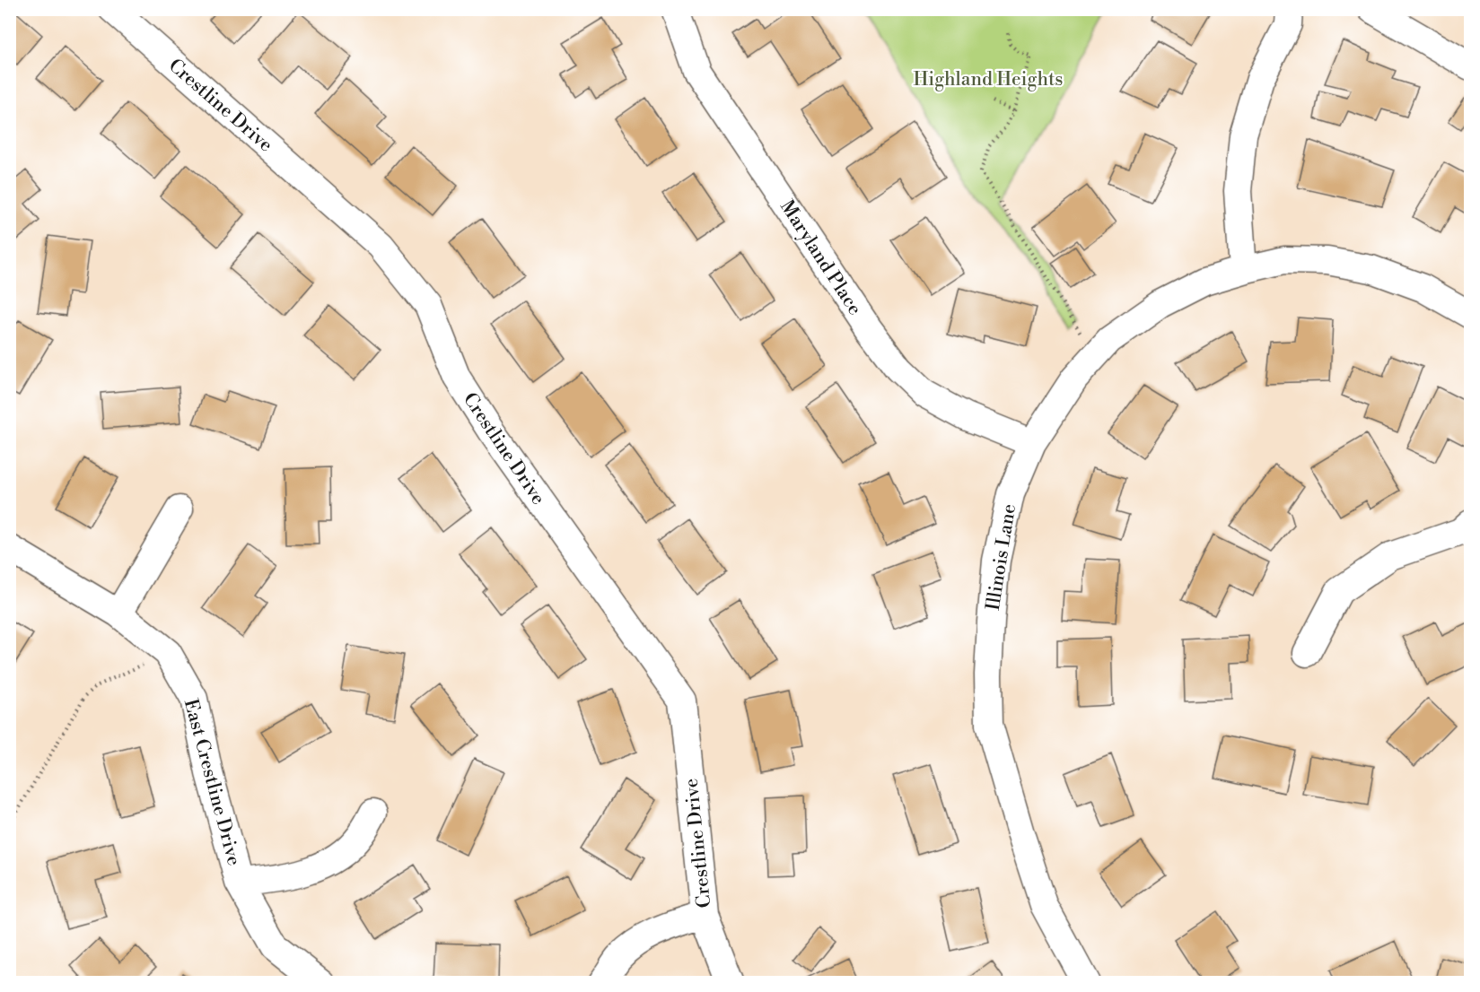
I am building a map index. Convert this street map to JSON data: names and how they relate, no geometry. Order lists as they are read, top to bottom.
{
  "streets": {
    "street": [
      "Crestline Drive",
      "Maryland Place",
      "Illinois Lane",
      "East Crestline Drive"
    ]
  },
  "crossings": [
    ["Maryland Place", "Illinois Lane"]
  ],
  "parks": ["Highland Heights"]
}
